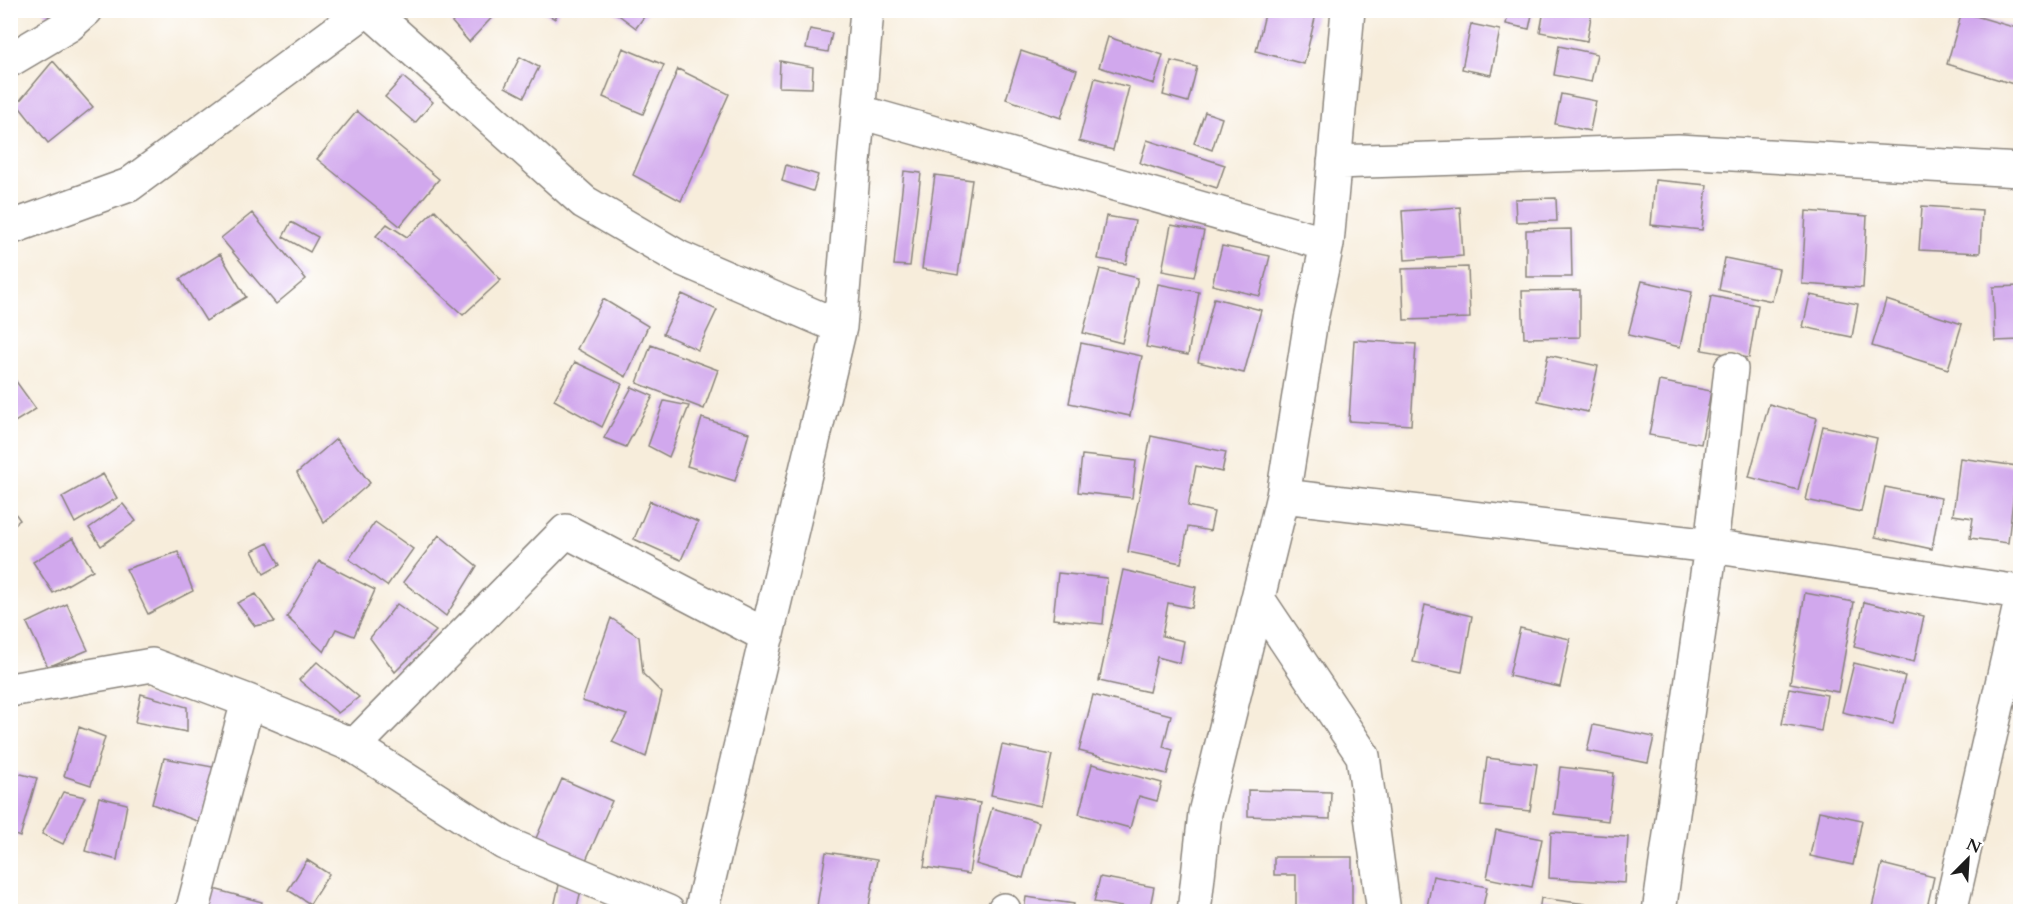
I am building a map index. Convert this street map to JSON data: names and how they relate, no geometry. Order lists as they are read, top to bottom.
{
  "north": "top right"
}
